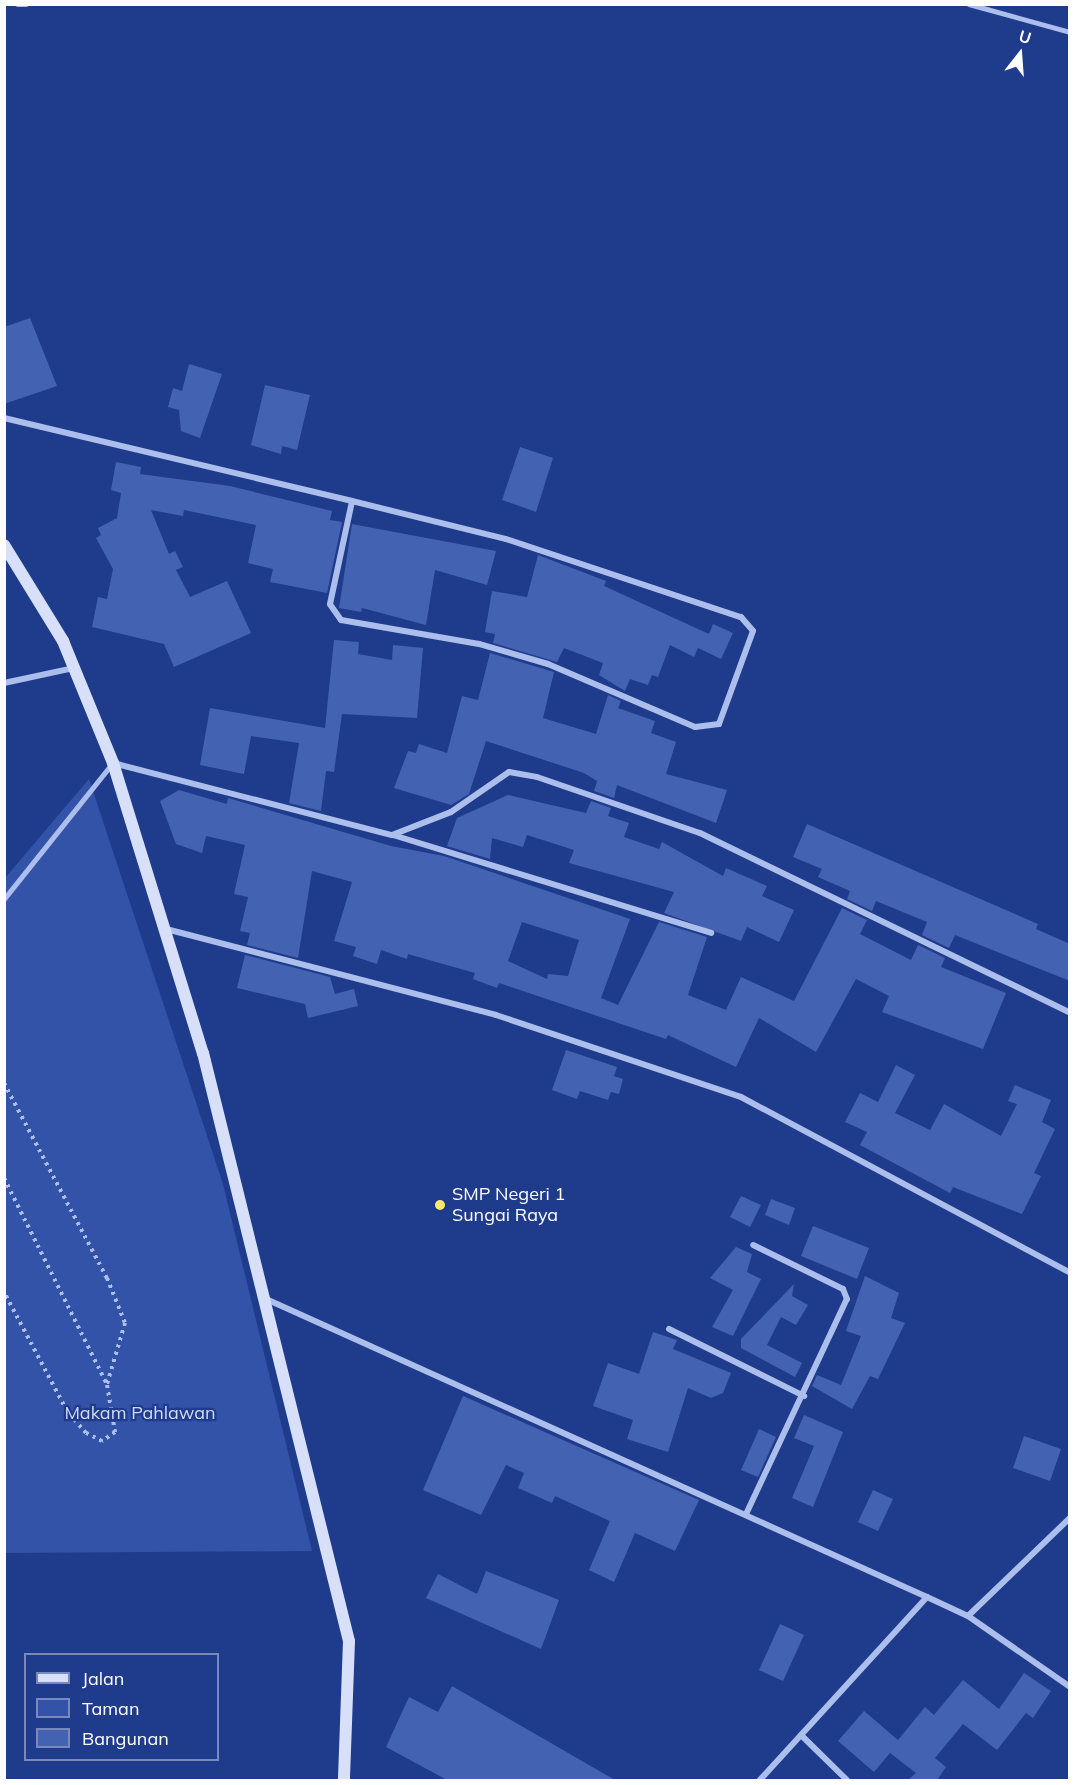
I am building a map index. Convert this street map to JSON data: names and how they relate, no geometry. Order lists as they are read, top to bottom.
{
  "parks": ["Makam Pahlawan"],
  "places": ["SMP Negeri 1 Sungai Raya"],
  "legend": ["Jalan", "Taman", "Bangunan"],
  "north": "top"
}
